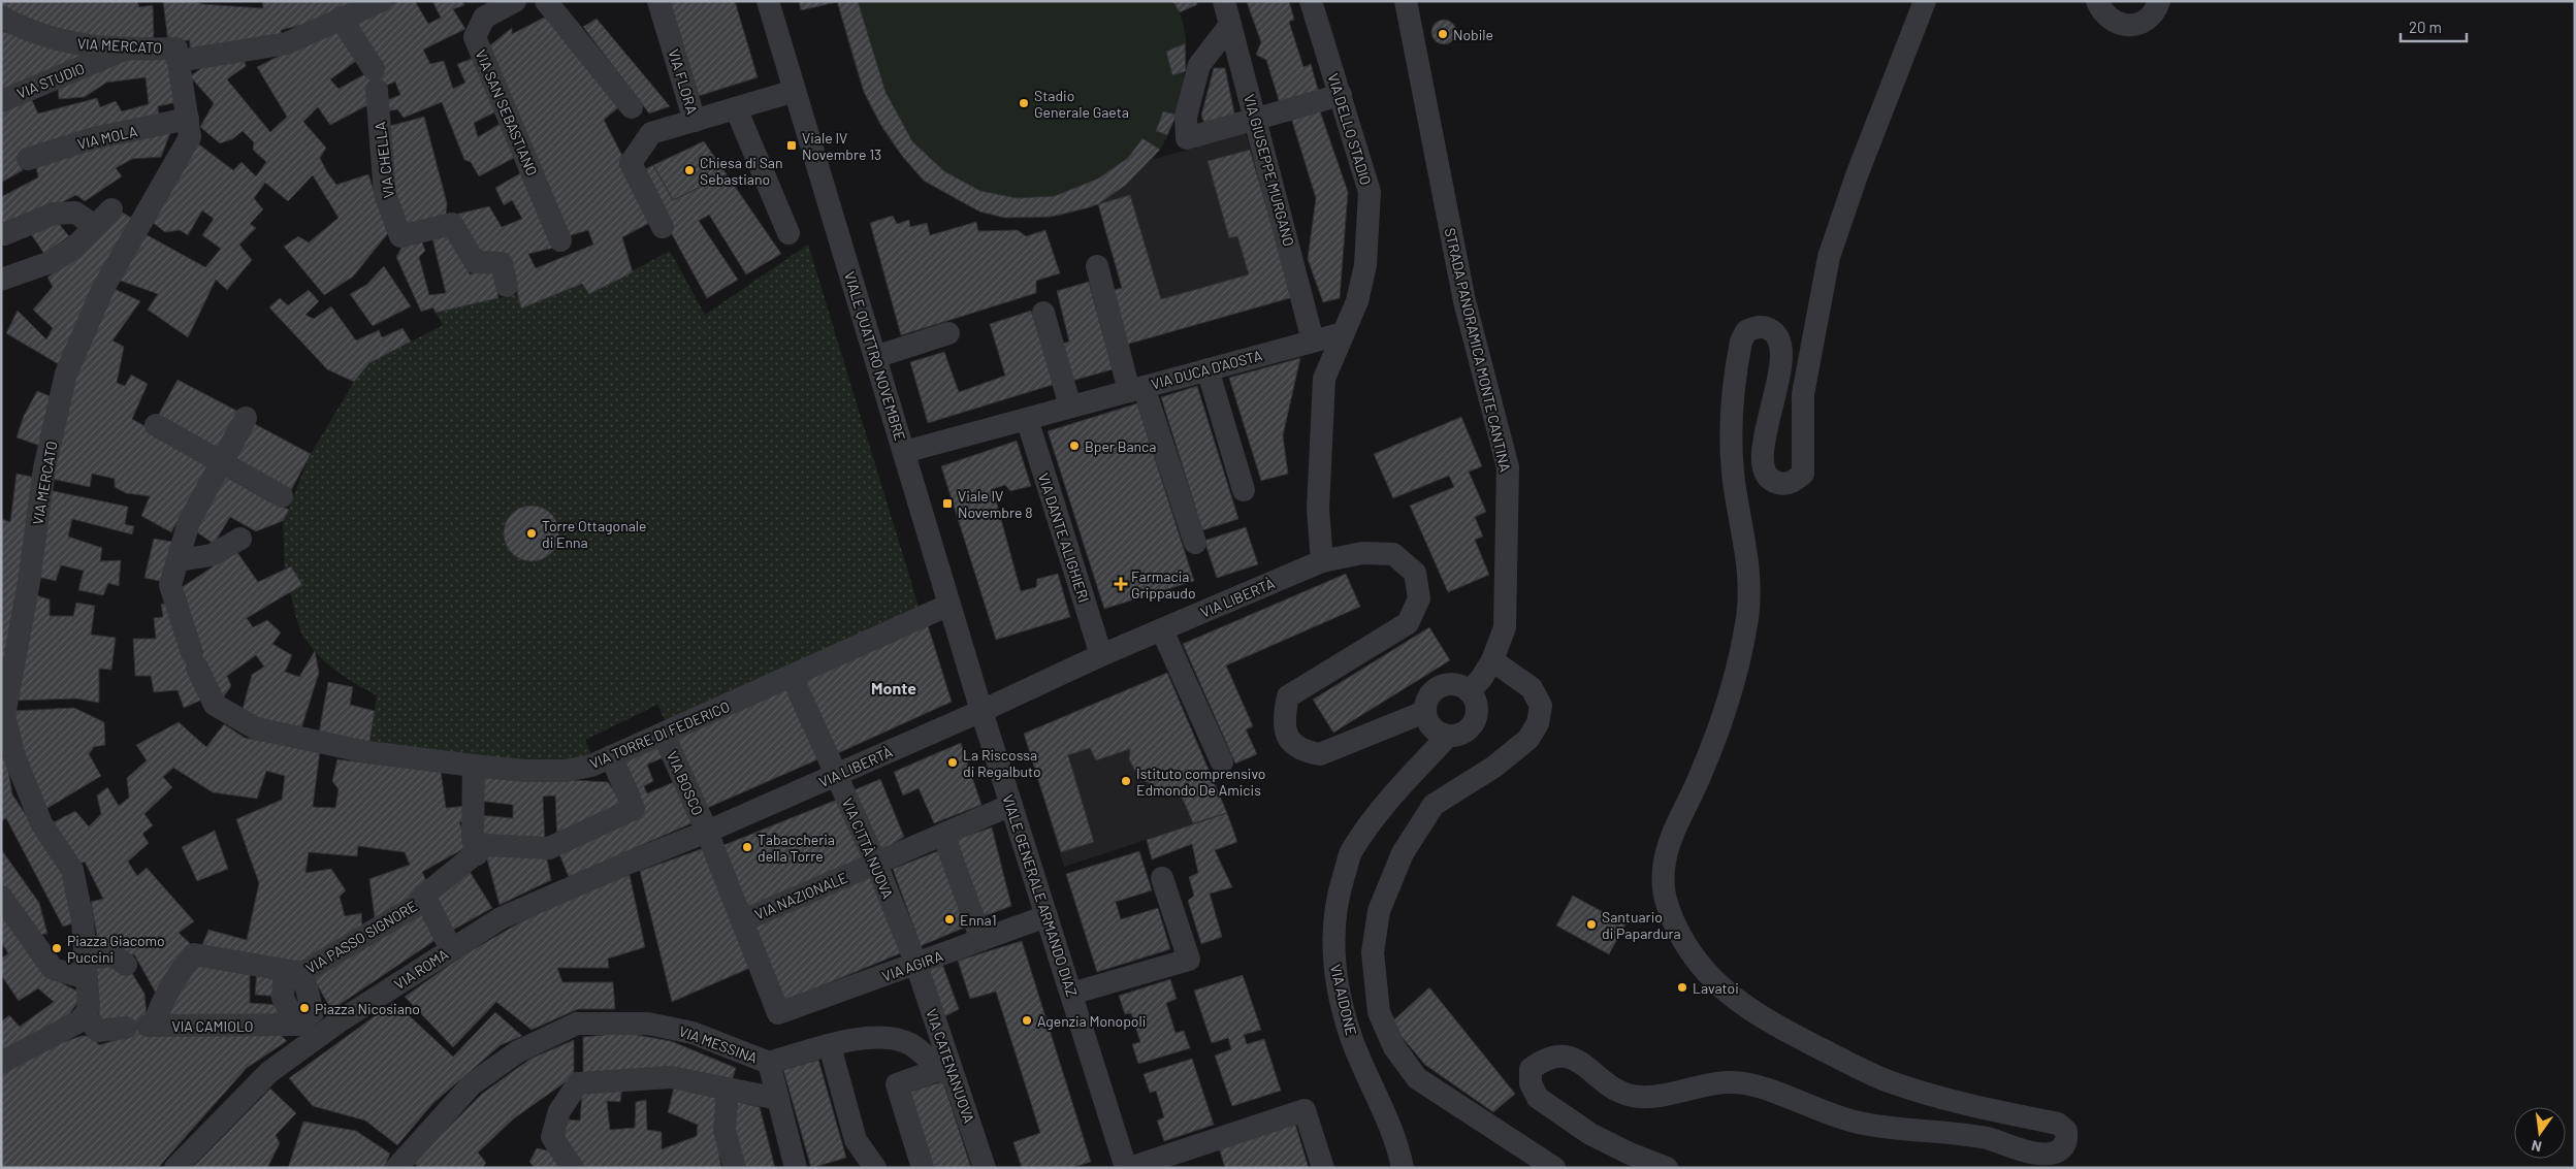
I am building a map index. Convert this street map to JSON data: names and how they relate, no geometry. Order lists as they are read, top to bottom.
{
  "streets": {
    "street": [
      "VIA MERCATO",
      "VIA STUDIO",
      "VIA FLORA",
      "VIA SAN SEBASTIANO",
      "VIA DELLO STADIO",
      "VIA MOLA",
      "VIA CHELLA",
      "VIA GIUSEPPE MURGANO",
      "STRADA PANORAMICA MONTE CANTINA",
      "VIALE QUATTRO NOVEMBRE",
      "VIA DUCA D'AOSTA",
      "VIA DANTE ALIGHIERI",
      "VIA LIBERTÀ",
      "VIA TORRE DI FEDERICO",
      "VIA BOSCO",
      "VIA CITTÀ NUOVA",
      "VIA NAZIONALE",
      "VIALE GENERALE ARMANDO DIAZ",
      "VIA PASSO SIGNORE",
      "VIA AGIRA",
      "VIA ROMA",
      "VIA AIDONE",
      "VIA CAMIOLO",
      "VIA MESSINA",
      "VIA CATENANUOVA"
    ]
  },
  "crossings": [
    ["VIA MERCATO", "VIA STUDIO"],
    ["VIA MERCATO", "VIA MOLA"],
    ["VIA MERCATO", "VIA CAMIOLO"],
    ["VIA FLORA", "VIALE QUATTRO NOVEMBRE"],
    ["VIA DELLO STADIO", "VIA DUCA D'AOSTA"],
    ["VIA DELLO STADIO", "VIA LIBERTÀ"],
    ["VIA GIUSEPPE MURGANO", "VIA DUCA D'AOSTA"],
    ["STRADA PANORAMICA MONTE CANTINA", "VIA LIBERTÀ"],
    ["STRADA PANORAMICA MONTE CANTINA", "VIA AIDONE"],
    ["VIALE QUATTRO NOVEMBRE", "VIA DUCA D'AOSTA"],
    ["VIALE QUATTRO NOVEMBRE", "VIA LIBERTÀ"],
    ["VIALE QUATTRO NOVEMBRE", "VIA TORRE DI FEDERICO"],
    ["VIALE QUATTRO NOVEMBRE", "VIALE GENERALE ARMANDO DIAZ"],
    ["VIA DUCA D'AOSTA", "VIA DANTE ALIGHIERI"],
    ["VIA DANTE ALIGHIERI", "VIA LIBERTÀ"],
    ["VIA LIBERTÀ", "VIA BOSCO"],
    ["VIA LIBERTÀ", "VIA CITTÀ NUOVA"],
    ["VIA LIBERTÀ", "VIALE GENERALE ARMANDO DIAZ"],
    ["VIA LIBERTÀ", "VIA ROMA"],
    ["VIA LIBERTÀ", "VIA AIDONE"],
    ["VIA TORRE DI FEDERICO", "VIA BOSCO"],
    ["VIA TORRE DI FEDERICO", "VIA CITTÀ NUOVA"],
    ["VIA TORRE DI FEDERICO", "VIA PASSO SIGNORE"],
    ["VIA BOSCO", "VIA NAZIONALE"],
    ["VIA BOSCO", "VIA AGIRA"],
    ["VIA BOSCO", "VIA ROMA"],
    ["VIA CITTÀ NUOVA", "VIA NAZIONALE"],
    ["VIA CITTÀ NUOVA", "VIA AGIRA"],
    ["VIA CITTÀ NUOVA", "VIA CATENANUOVA"],
    ["VIA NAZIONALE", "VIALE GENERALE ARMANDO DIAZ"],
    ["VIALE GENERALE ARMANDO DIAZ", "VIA AGIRA"],
    ["VIA PASSO SIGNORE", "VIA ROMA"],
    ["VIA PASSO SIGNORE", "VIA CAMIOLO"],
    ["VIA AGIRA", "VIA CATENANUOVA"]
  ],
  "districts": ["Monte"],
  "places": {
    "other": [
      "Nobile",
      "Stadio Generale Gaeta",
      "Chiesa di San Sebastiano",
      "Bper Banca",
      "Torre Ottagonale di Enna",
      "La Riscossa di Regalbuto",
      "Istituto comprensivo Edmondo De Amicis",
      "Tabaccheria della Torre",
      "Enna1",
      "Santuario di Papardura",
      "Piazza Giacomo Puccini",
      "Lavatoi",
      "Piazza Nicosiano",
      "Agenzia Monopoli"
    ],
    "transit": ["Viale IV Novembre 13", "Viale IV Novembre 8"],
    "health": ["Farmacia Grippaudo"]
  },
  "scale_bar": "20 m",
  "north": "bottom"
}
